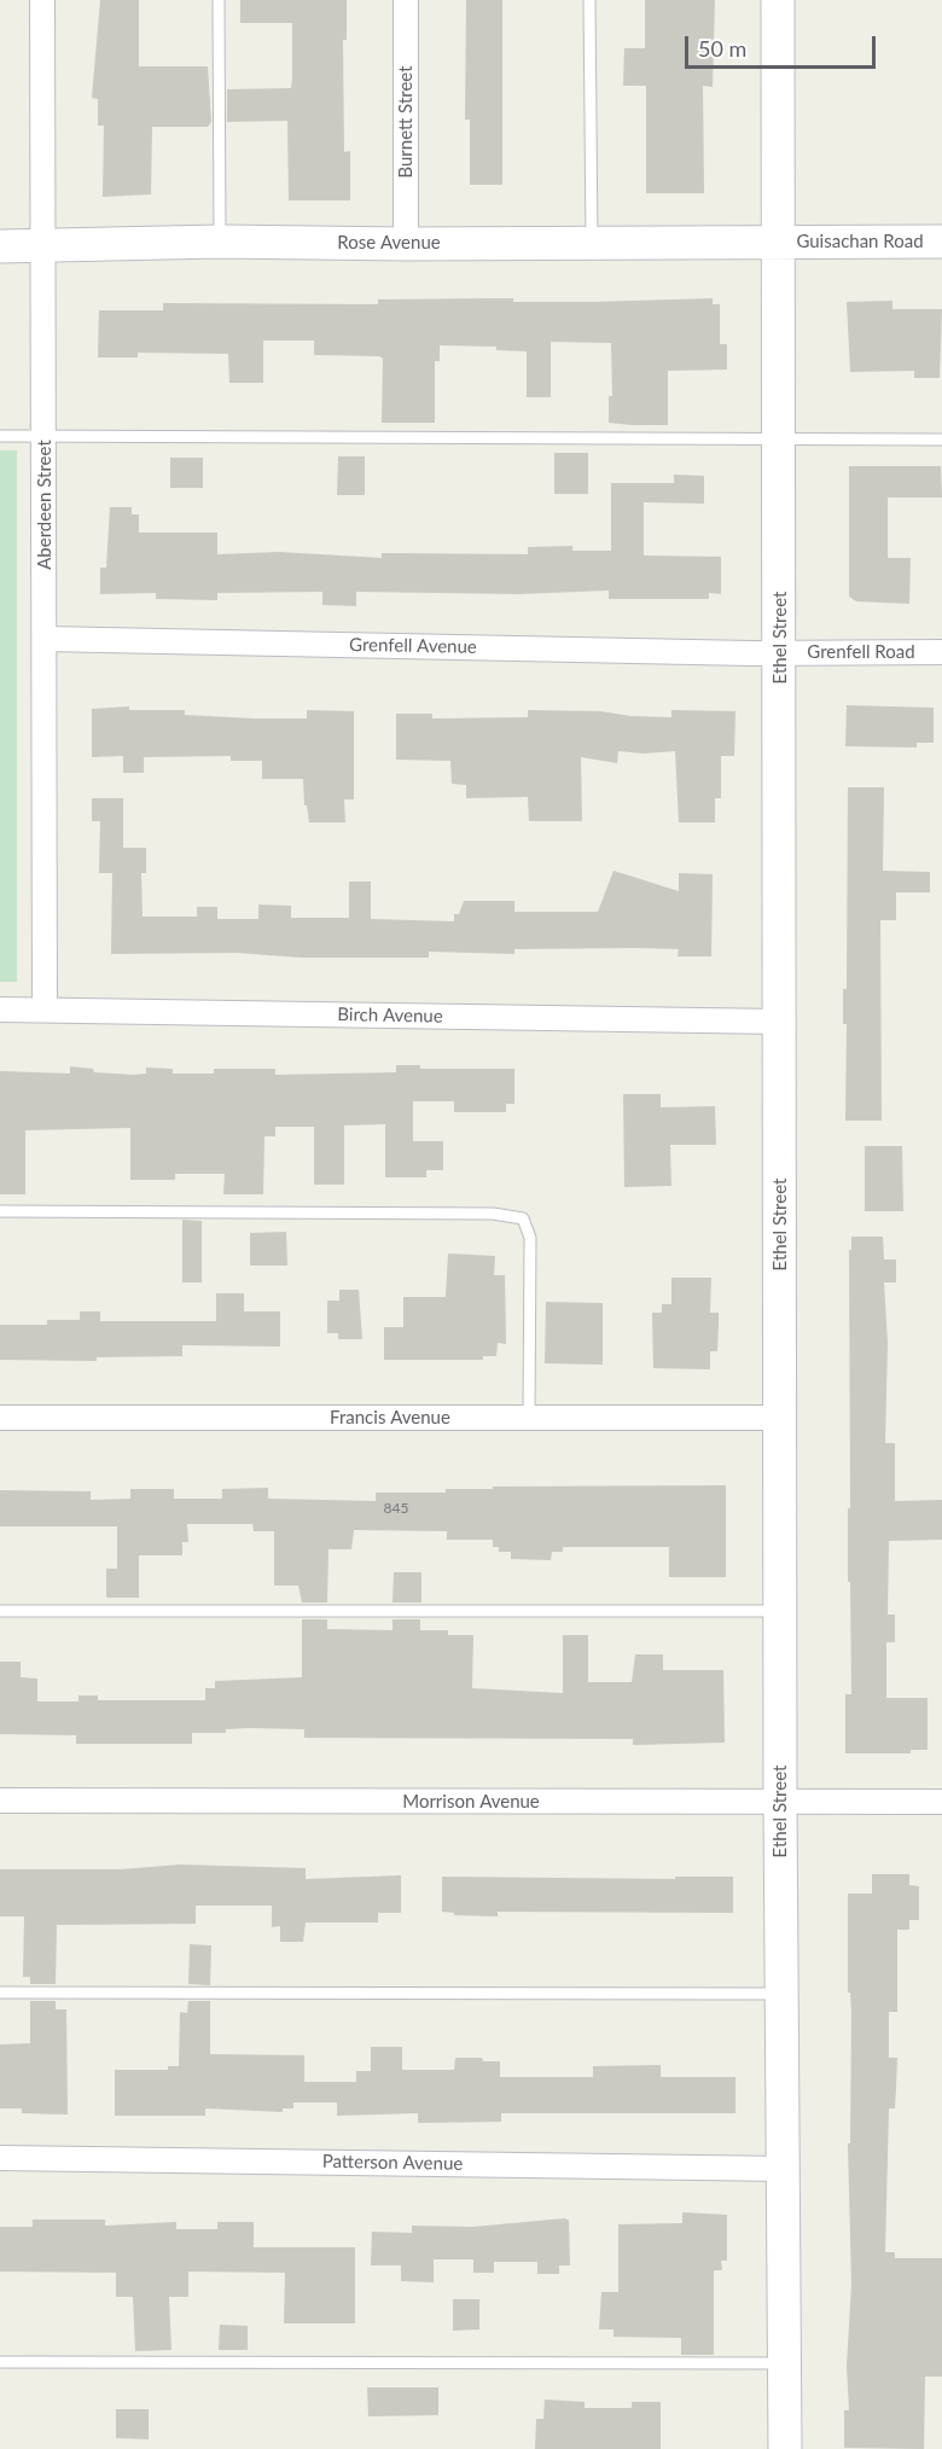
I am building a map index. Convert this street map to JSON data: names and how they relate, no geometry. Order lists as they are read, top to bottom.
{
  "streets": {
    "street": [
      "Burnett Street",
      "Guisachan Road",
      "Rose Avenue",
      "Aberdeen Street",
      "Ethel Street",
      "Grenfell Avenue",
      "Grenfell Road",
      "Birch Avenue",
      "Francis Avenue",
      "Morrison Avenue",
      "Patterson Avenue"
    ]
  },
  "crossings": [
    ["Burnett Street", "Rose Avenue"],
    ["Guisachan Road", "Rose Avenue"],
    ["Guisachan Road", "Ethel Street"],
    ["Rose Avenue", "Aberdeen Street"],
    ["Rose Avenue", "Ethel Street"],
    ["Aberdeen Street", "Grenfell Avenue"],
    ["Aberdeen Street", "Birch Avenue"],
    ["Ethel Street", "Grenfell Avenue"],
    ["Ethel Street", "Grenfell Road"],
    ["Ethel Street", "Birch Avenue"],
    ["Ethel Street", "Francis Avenue"],
    ["Ethel Street", "Morrison Avenue"],
    ["Ethel Street", "Patterson Avenue"],
    ["Grenfell Avenue", "Grenfell Road"]
  ],
  "house_numbers": ["845"],
  "scale_bar": "50 m"
}
